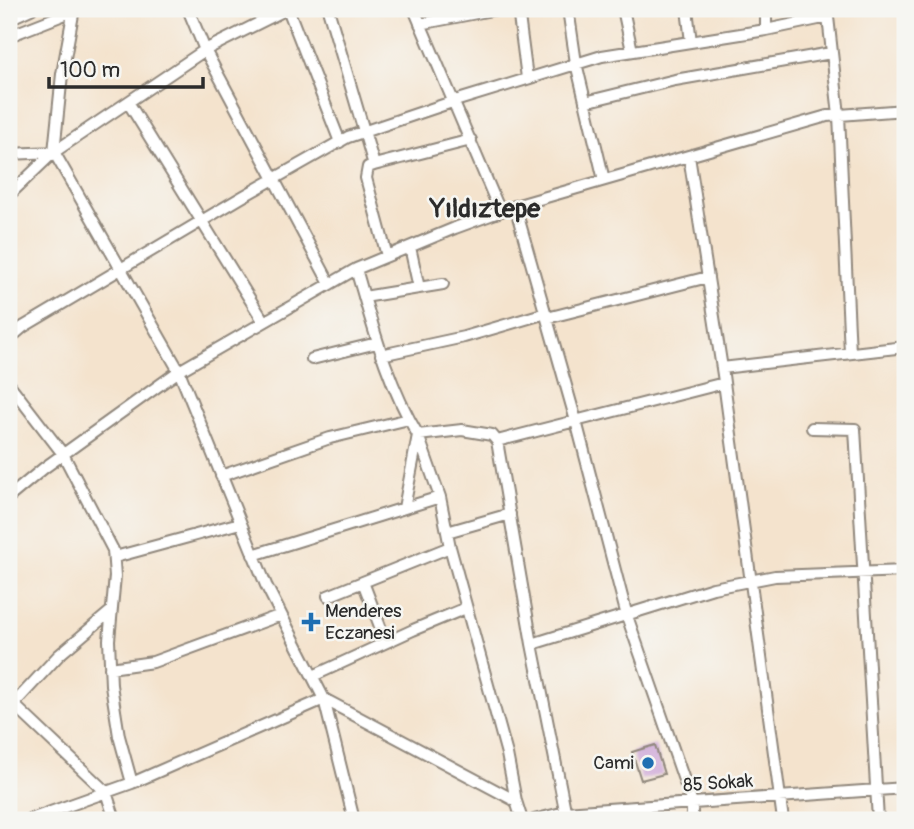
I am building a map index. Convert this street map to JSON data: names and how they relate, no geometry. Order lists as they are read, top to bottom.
{
  "streets": {
    "street": ["85 Sokak"]
  },
  "districts": ["Yıldıztepe"],
  "places": {
    "health": ["Menderes Eczanesi"],
    "other": ["Cami"]
  },
  "scale_bar": "100 m"
}
